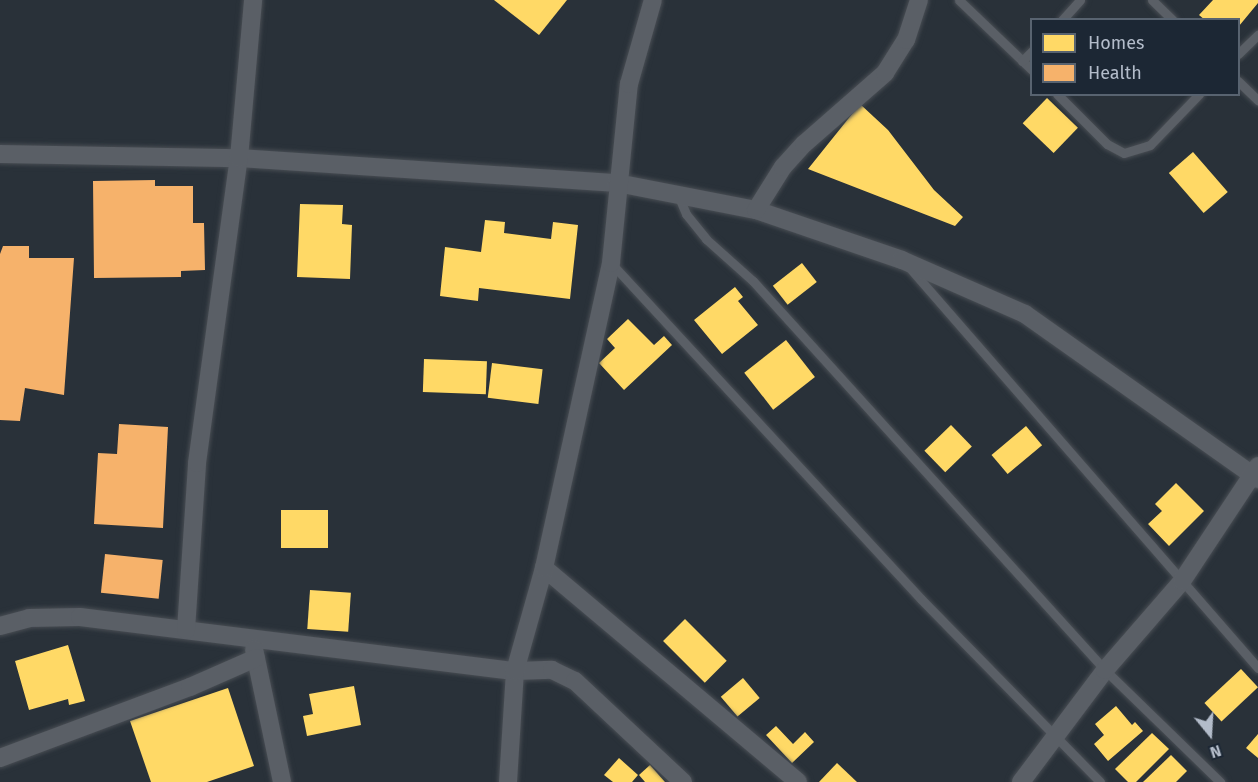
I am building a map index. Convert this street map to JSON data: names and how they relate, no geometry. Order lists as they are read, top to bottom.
{
  "legend": ["Homes", "Health"],
  "north": "bottom"
}
